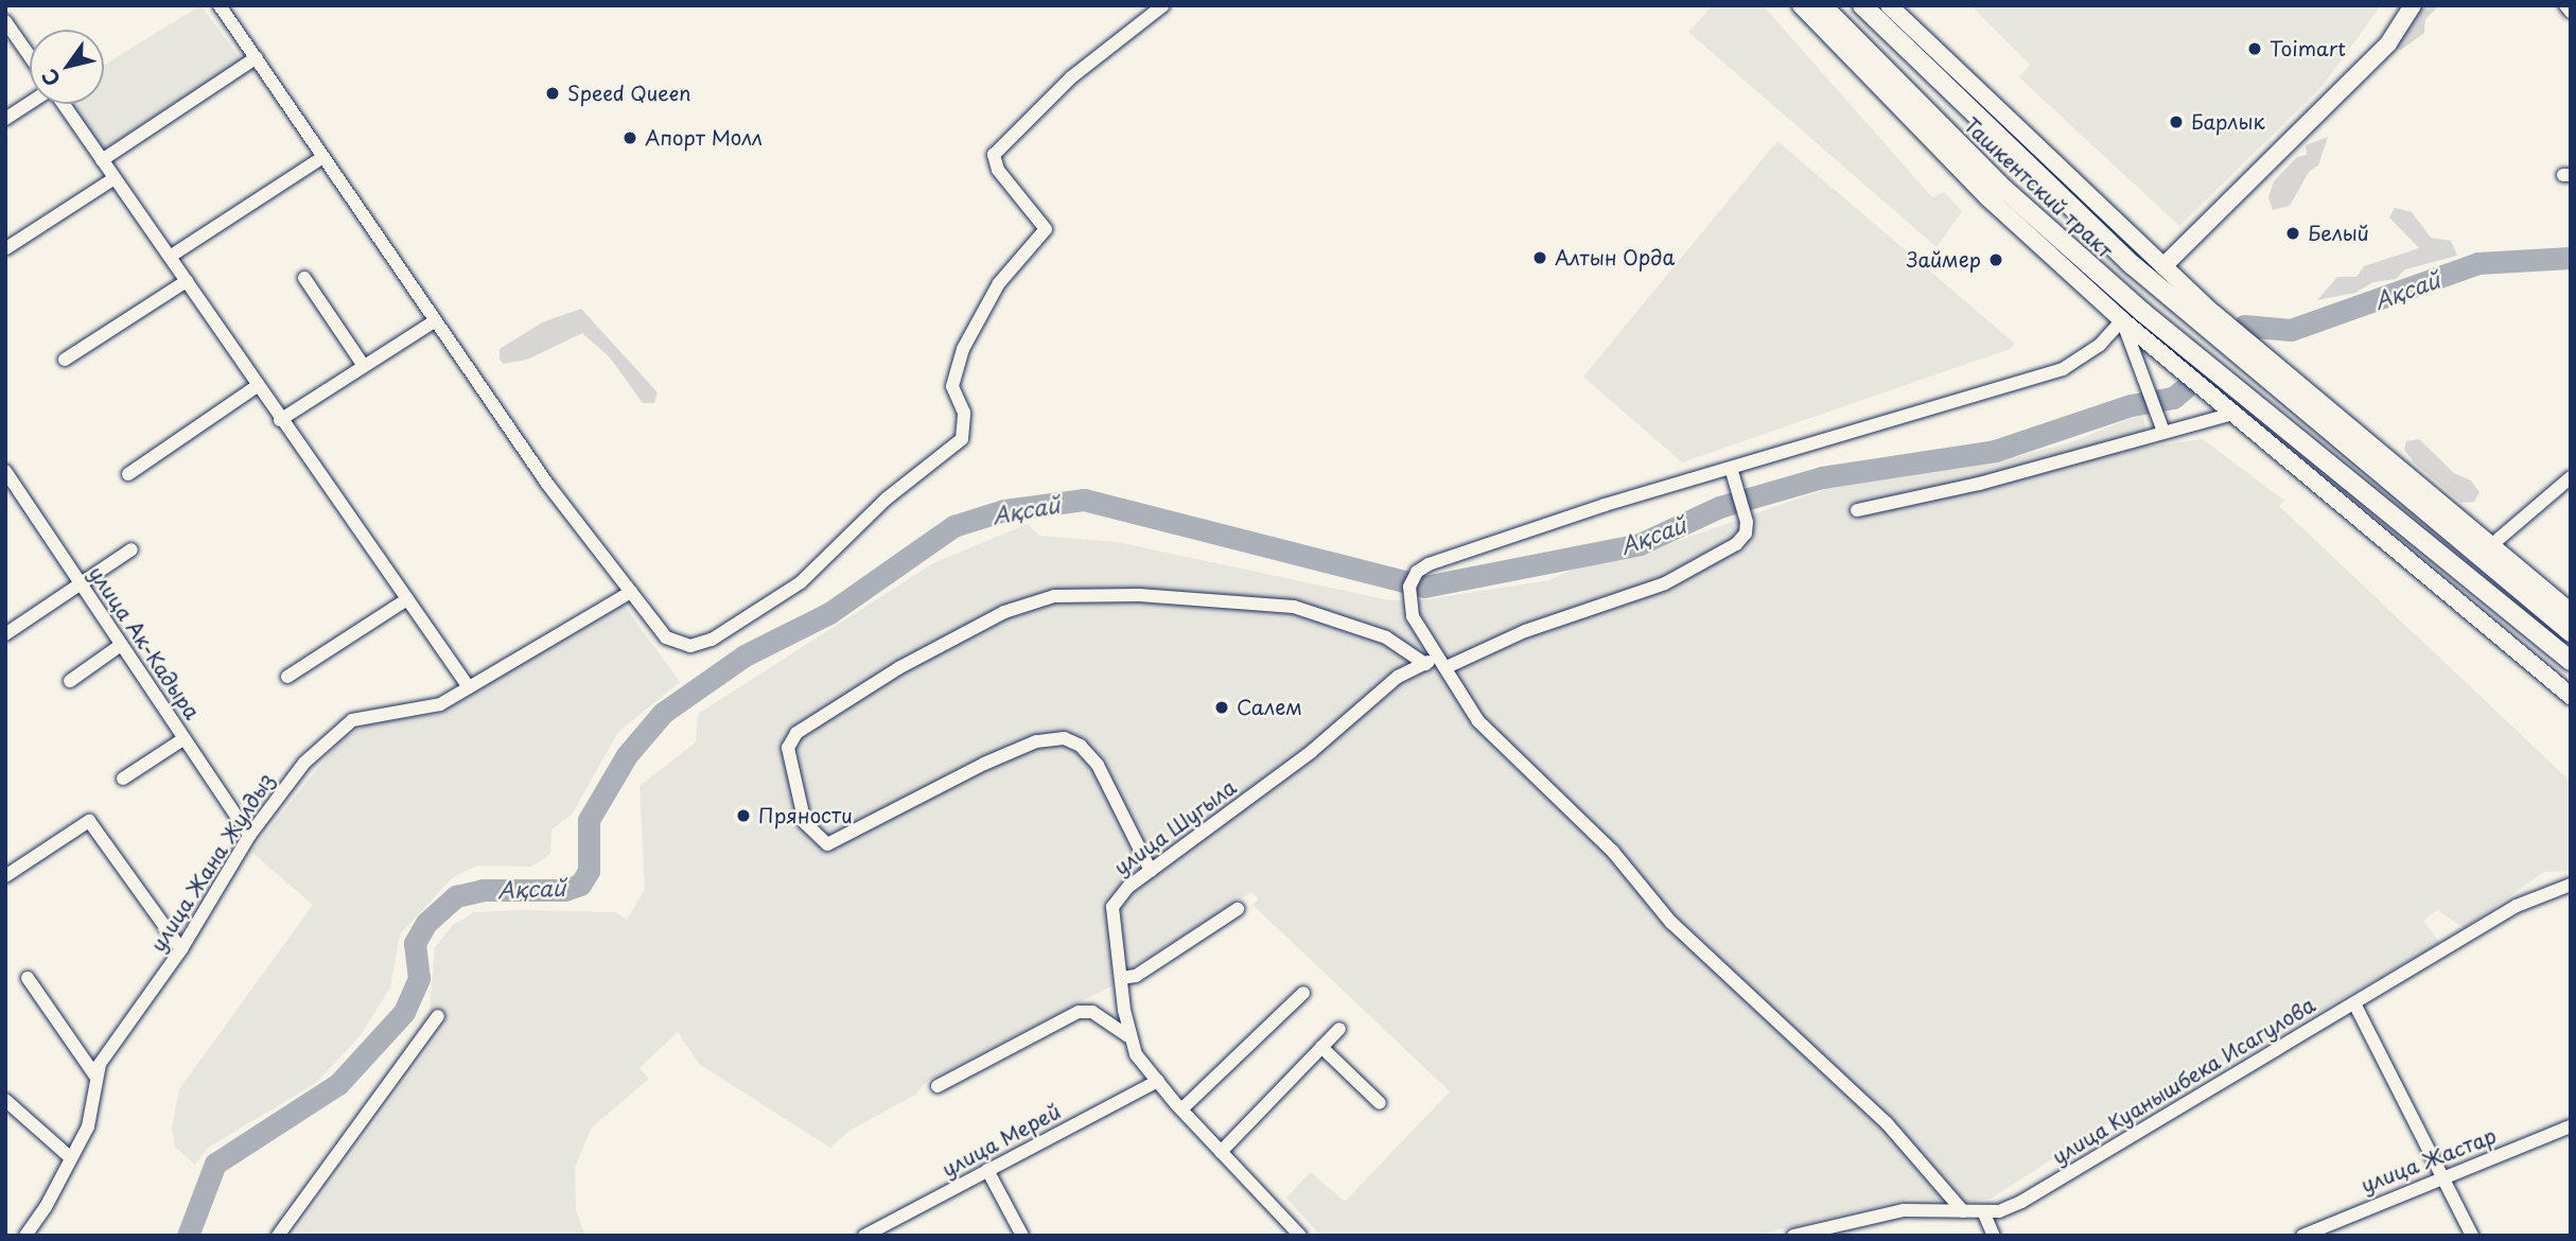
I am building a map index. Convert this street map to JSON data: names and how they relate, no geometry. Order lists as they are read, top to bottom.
{
  "streets": {
    "highway": ["Ташкентский тракт"],
    "street": [
      "улица Ак-Кадыра",
      "улица Шугыла",
      "улица Жана Жулдыз",
      "улица Куанышбека Исагулова",
      "улица Мерей",
      "улица Жастар"
    ]
  },
  "crossings": [
    ["улица Ак-Кадыра", "улица Жана Жулдыз"],
    ["улица Шугыла", "улица Мерей"]
  ],
  "water": ["Ақсай"],
  "places": [
    "Toimart",
    "Speed Queen",
    "Барлык",
    "Апорт Молл",
    "Белый",
    "Алтын Орда",
    "Займер",
    "Салем",
    "Пряности"
  ],
  "north": "bottom left"
}
